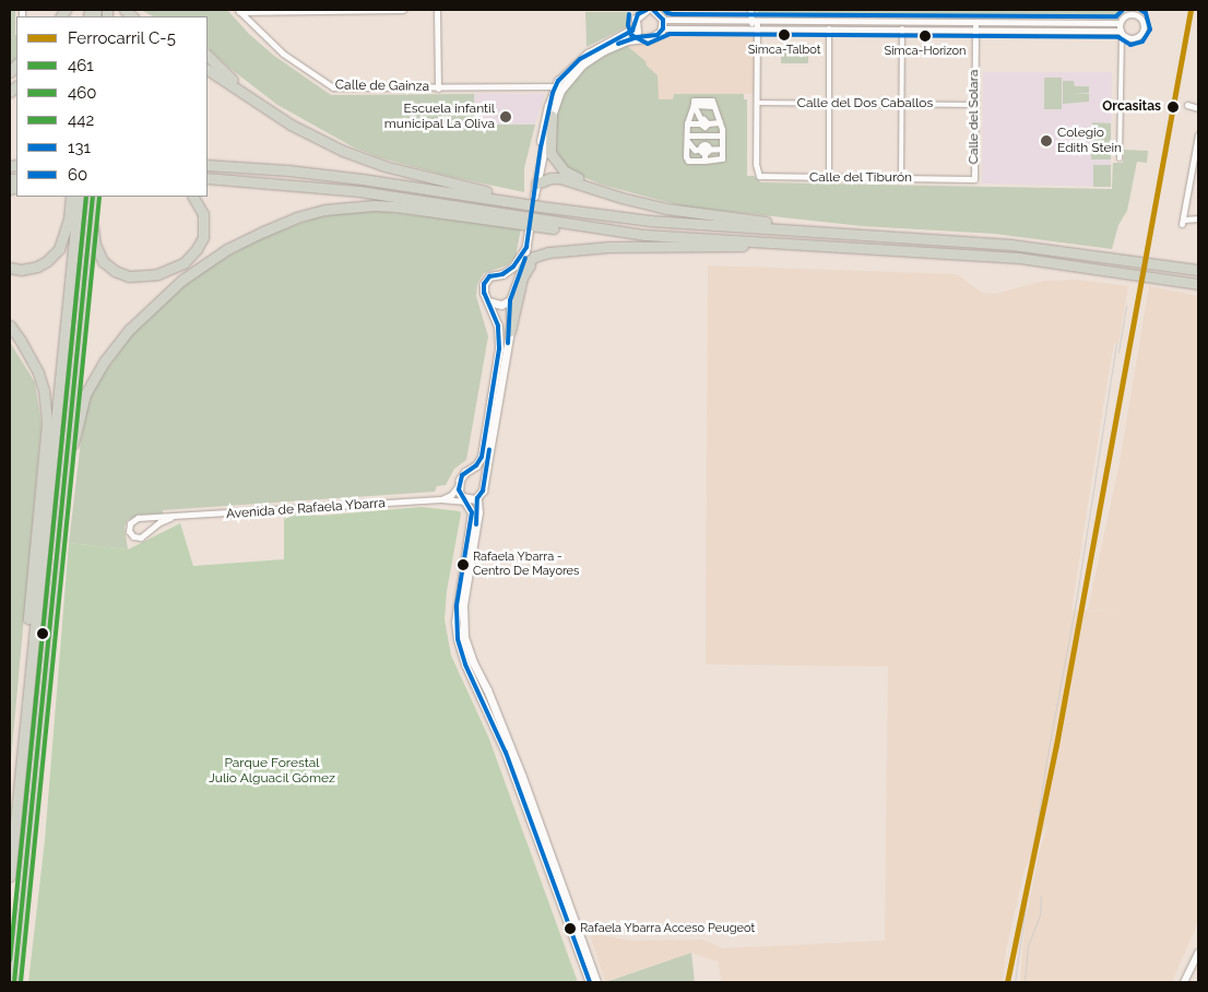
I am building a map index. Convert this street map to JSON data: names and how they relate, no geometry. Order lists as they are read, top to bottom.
{
  "streets": {
    "street": [
      "Calle de Gainza",
      "Calle del Dos Caballos",
      "Calle del Solara",
      "Calle del Tiburón",
      "Avenida de Rafaela Ybarra"
    ]
  },
  "crossings": [
    ["Calle del Dos Caballos", "Calle del Solara"],
    ["Calle del Dos Caballos", "Calle del Tiburón"],
    ["Calle del Solara", "Calle del Tiburón"]
  ],
  "parks": ["Parque Forestal Julio Alguacil Gómez"],
  "places": [
    "Simca-Talbot",
    "Simca-Horizon",
    "Orcasitas",
    "Escuela infantil municipal La Oliva",
    "Colegio Edith Stein",
    "Rafaela Ybarra - Centro De Mayores",
    "Rafaela Ybarra Acceso Peugeot"
  ],
  "lines": [
    "rail line C-5",
    "transit line 131",
    "transit line 60",
    "transit line 461",
    "transit line 460",
    "transit line 442"
  ],
  "legend": [
    "Ferrocarril C-5",
    "461",
    "460",
    "442",
    "131",
    "60"
  ]
}
